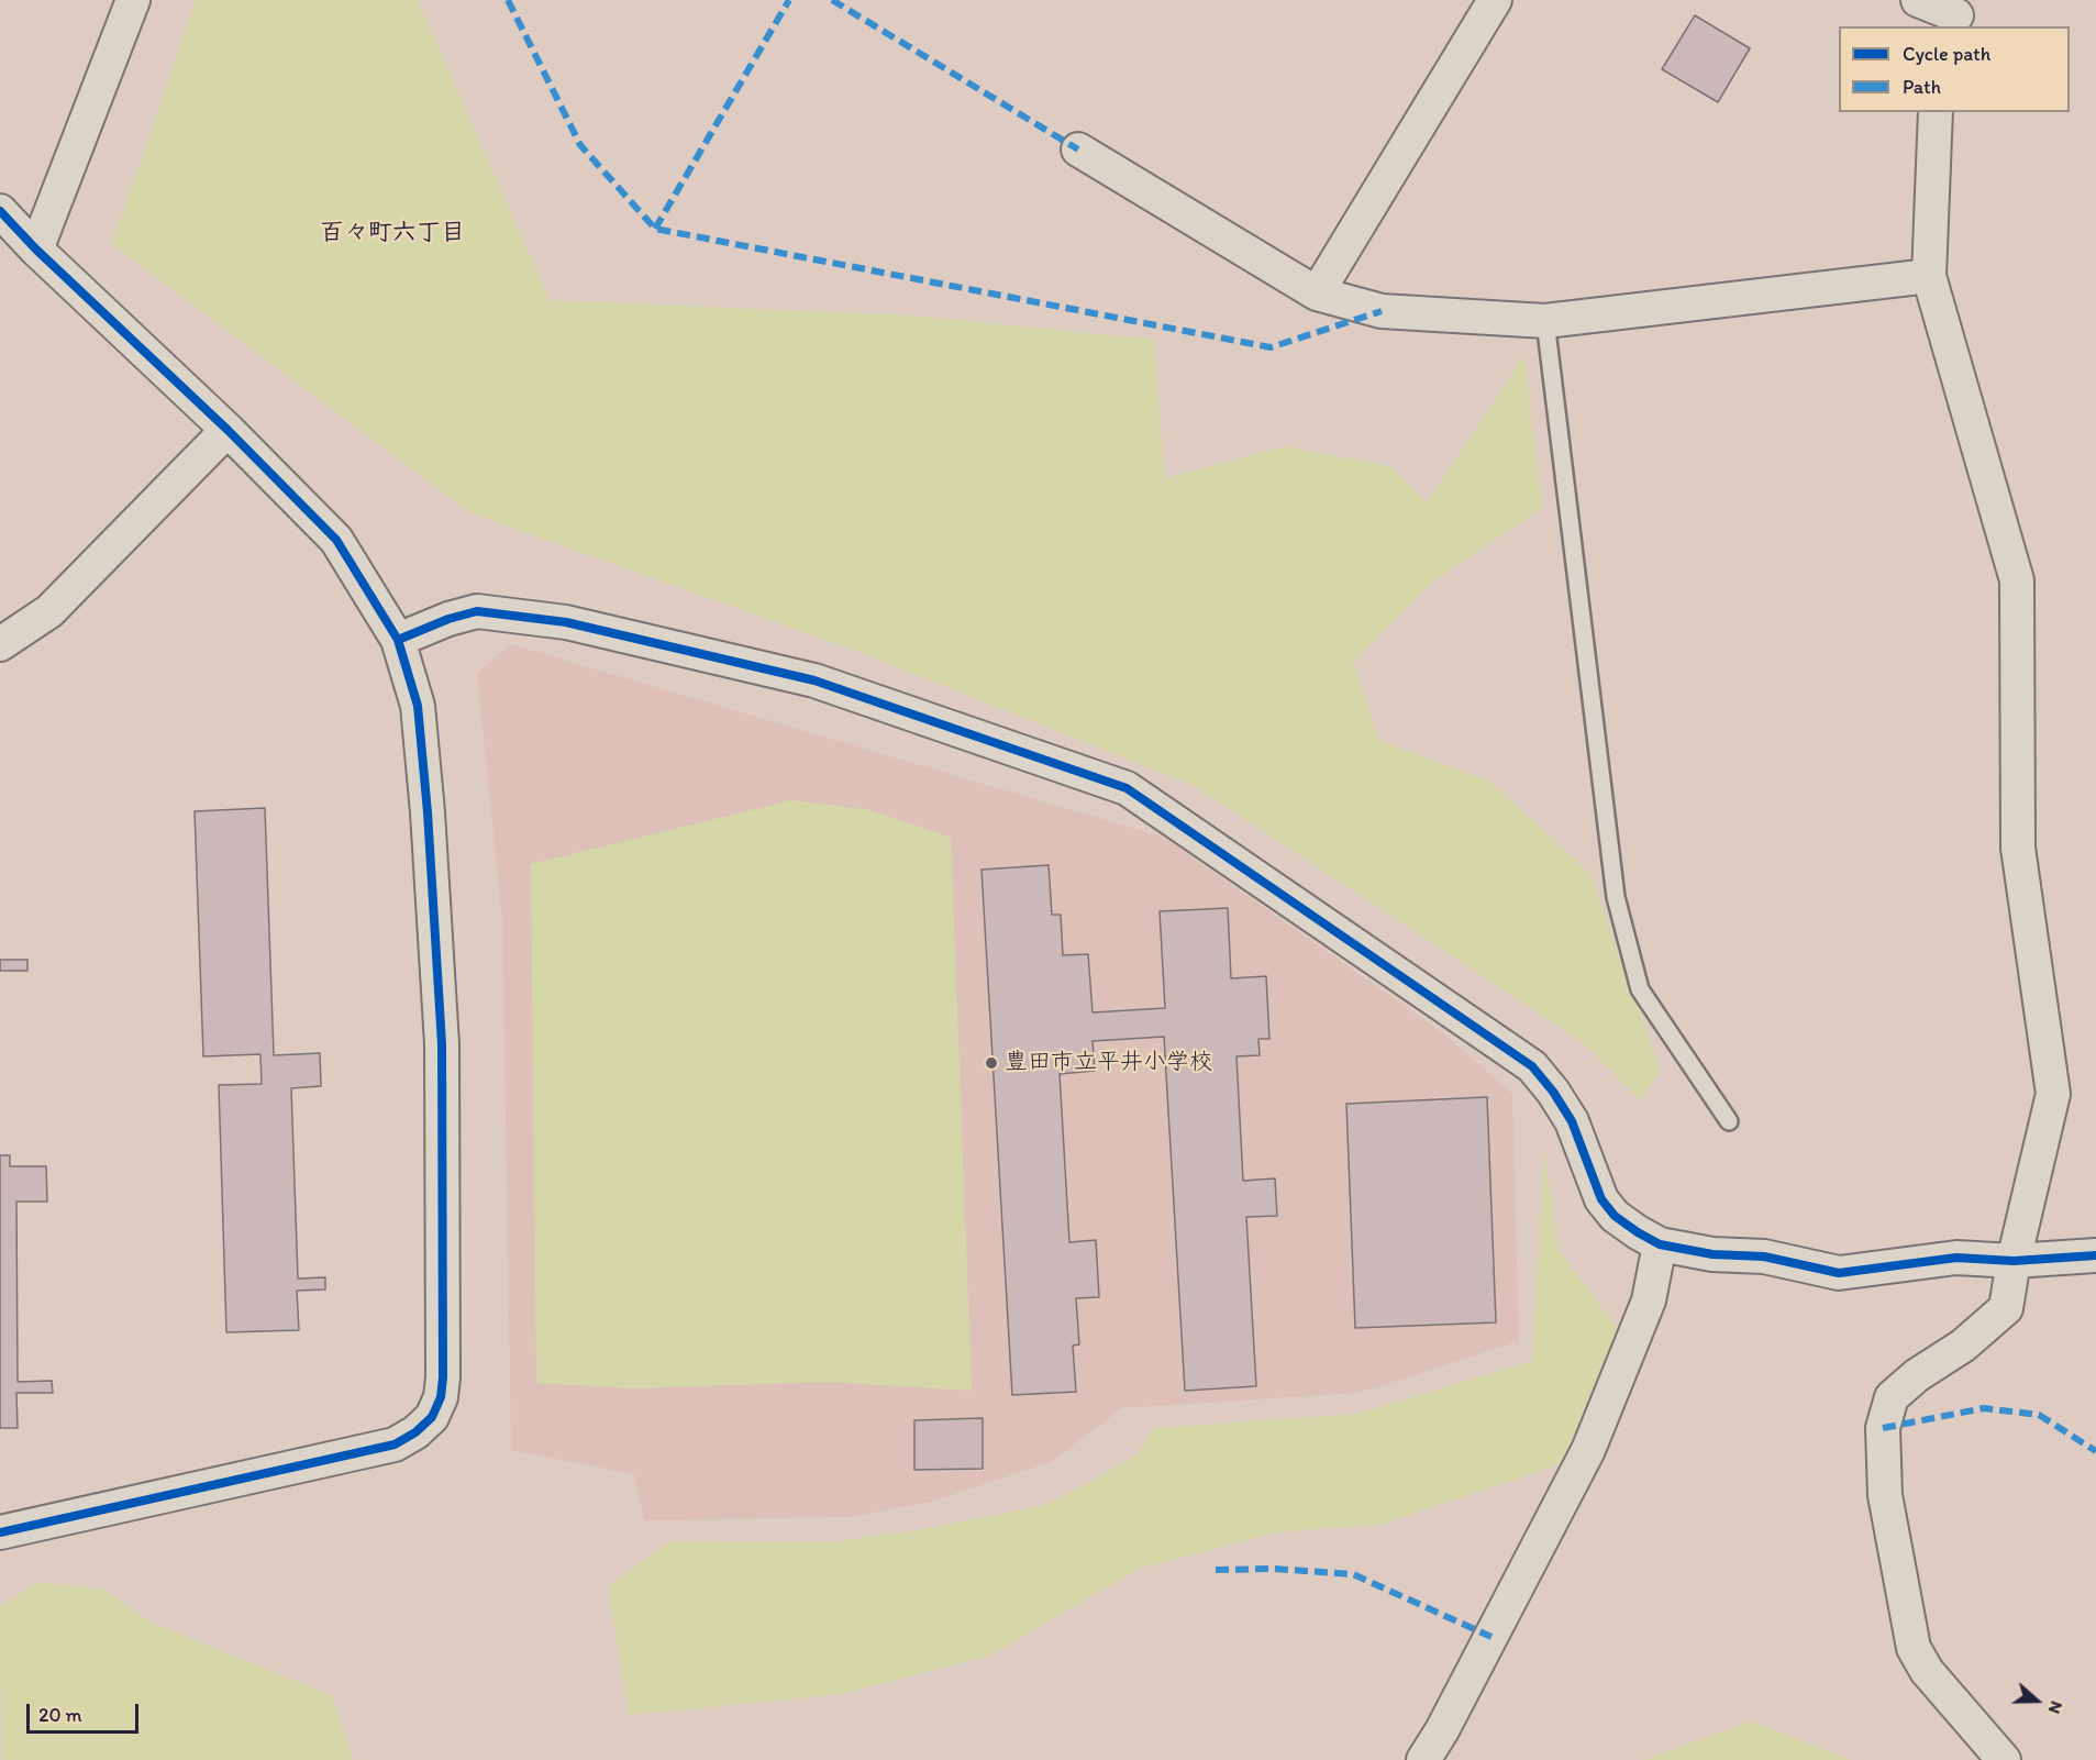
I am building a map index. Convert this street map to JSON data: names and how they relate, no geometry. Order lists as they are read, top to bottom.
{
  "districts": ["百々町六丁目"],
  "places": ["豊田市立平井小学校"],
  "legend": ["Cycle path", "Path"],
  "scale_bar": "20 m",
  "north": "right"
}
